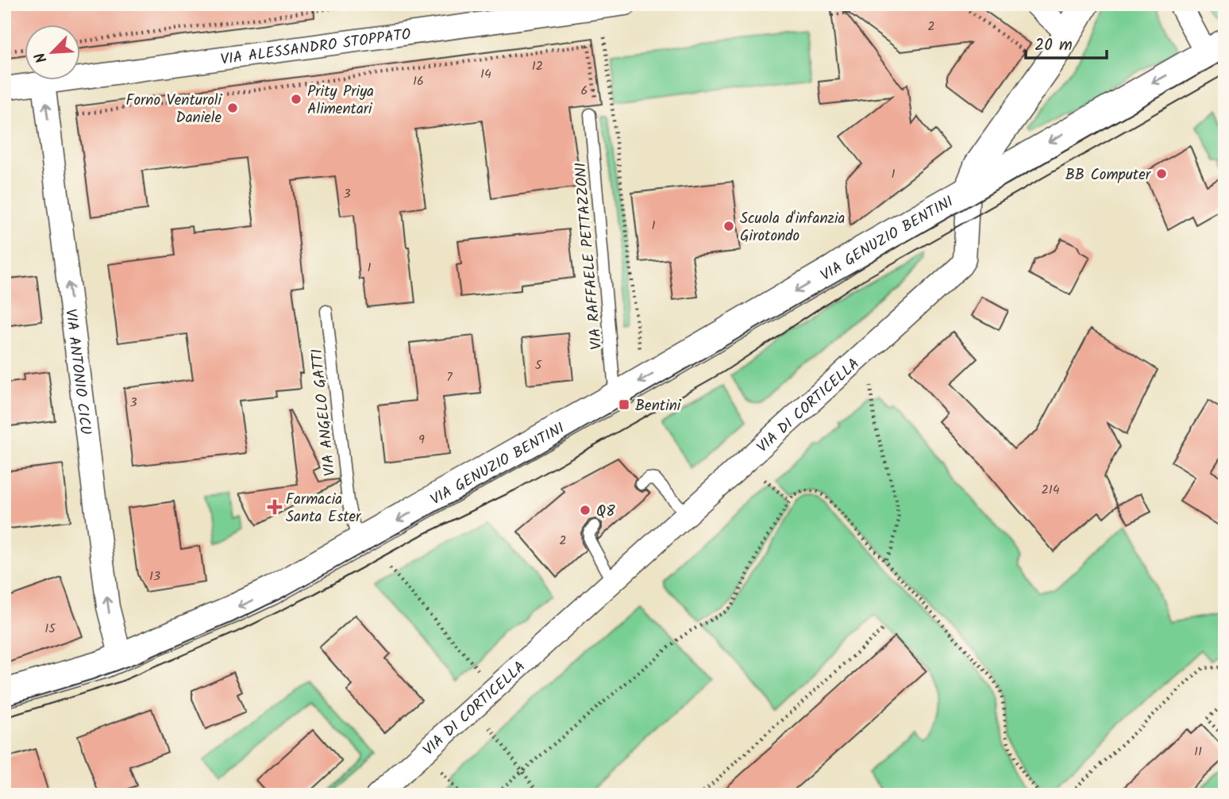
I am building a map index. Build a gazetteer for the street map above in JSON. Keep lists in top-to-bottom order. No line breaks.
{"streets":{"street":["VIA ALESSANDRO STOPPATO","VIA GENUZIO BENTINI","VIA ANTONIO CICU","VIA DI CORTICELLA"],"lane":["VIA RAFFAELE PETTAZZONI","VIA ANGELO GATTI"]},"crossings":[["VIA ALESSANDRO STOPPATO","VIA ANTONIO CICU"],["VIA GENUZIO BENTINI","VIA RAFFAELE PETTAZZONI"],["VIA GENUZIO BENTINI","VIA ANTONIO CICU"],["VIA GENUZIO BENTINI","VIA DI CORTICELLA"],["VIA GENUZIO BENTINI","VIA ANGELO GATTI"]],"one_way":["VIA GENUZIO BENTINI","VIA ANTONIO CICU"],"places":{"other":["Prity Priya Alimentari","Forno Venturoli Daniele","BB Computer","Scuola d'infanzia Girotondo","Q8"],"transit":["Bentini"],"health":["Farmacia Santa Ester"]},"house_numbers":["2","12","14","16","6","1","3","1","1","5","7","3","9","214","2","13","15","11"],"scale_bar":"20 m","north":"bottom left"}
